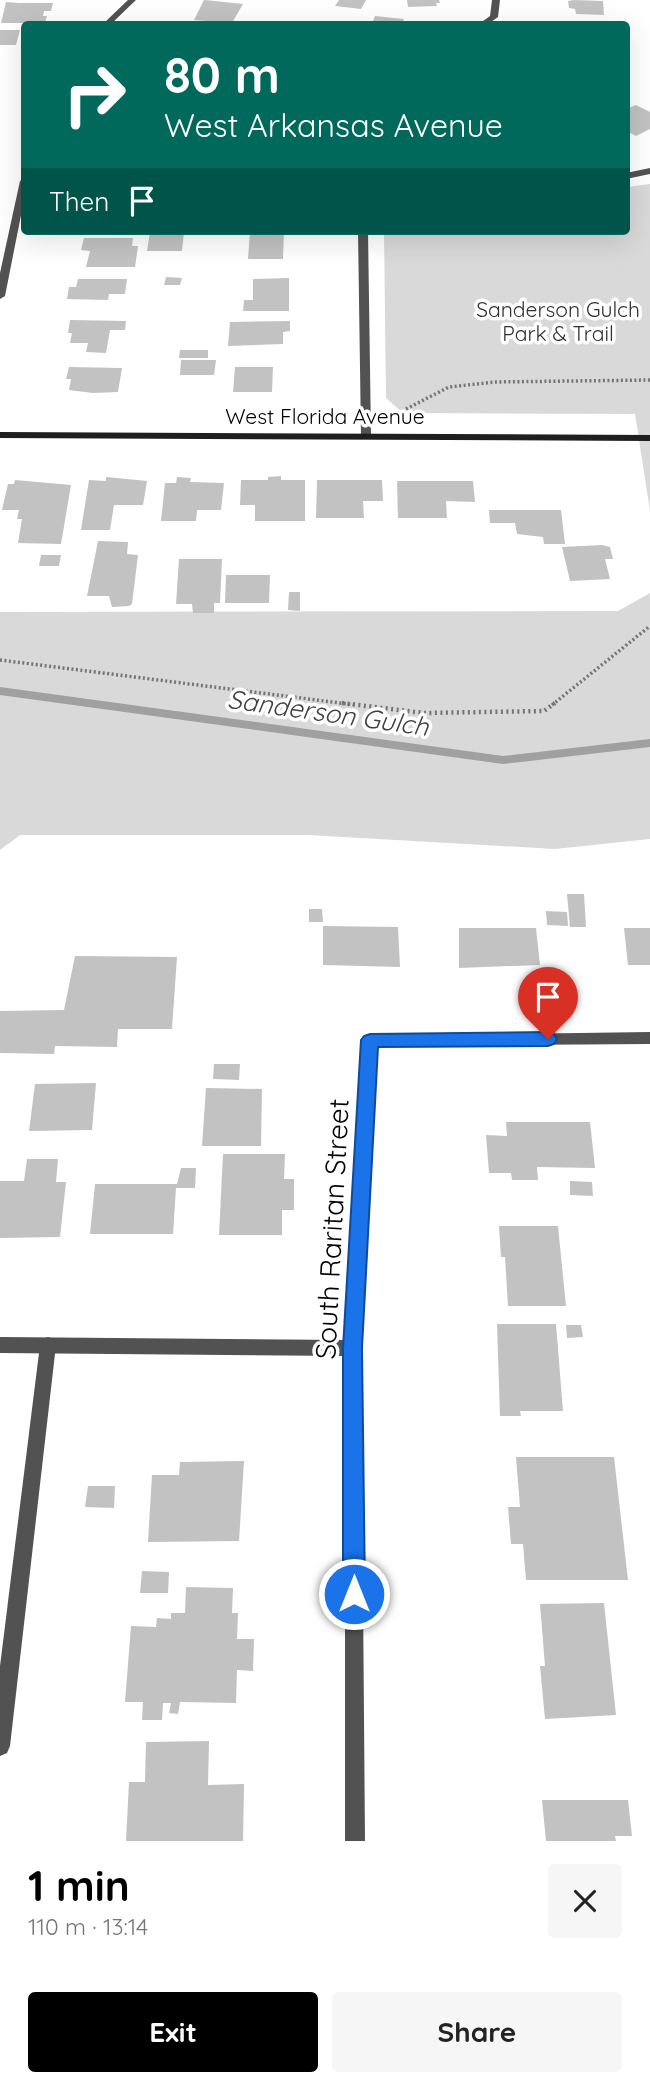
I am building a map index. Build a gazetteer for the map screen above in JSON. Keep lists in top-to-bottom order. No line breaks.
{"streets":{"street":["West Florida Avenue","South Raritan Street"]},"water":["Sanderson Gulch"],"parks":["Sanderson Gulch Park & Trail"],"page":{"turn":["80 m","West Arkansas Avenue"],"then":"Then","heading":["1 min","110 m · 13:14"],"buttons":["Exit","Share"]}}
